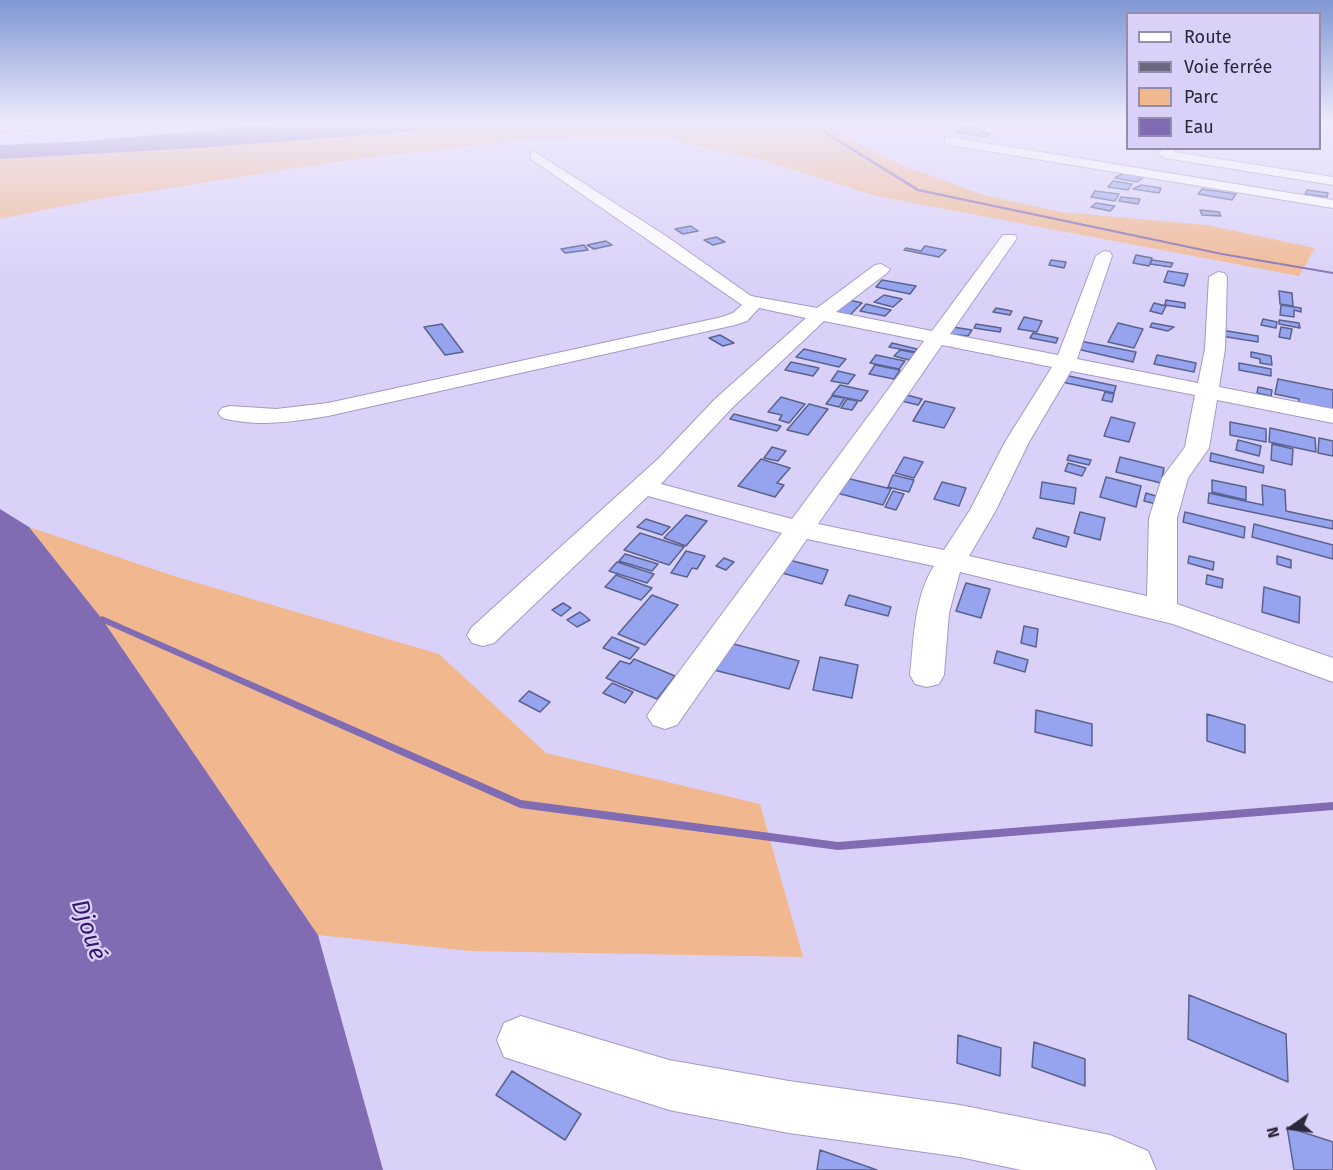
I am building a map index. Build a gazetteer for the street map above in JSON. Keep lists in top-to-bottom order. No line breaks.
{"water":["Djoué"],"legend":["Route","Voie ferrée","Parc","Eau"],"north":"left"}
